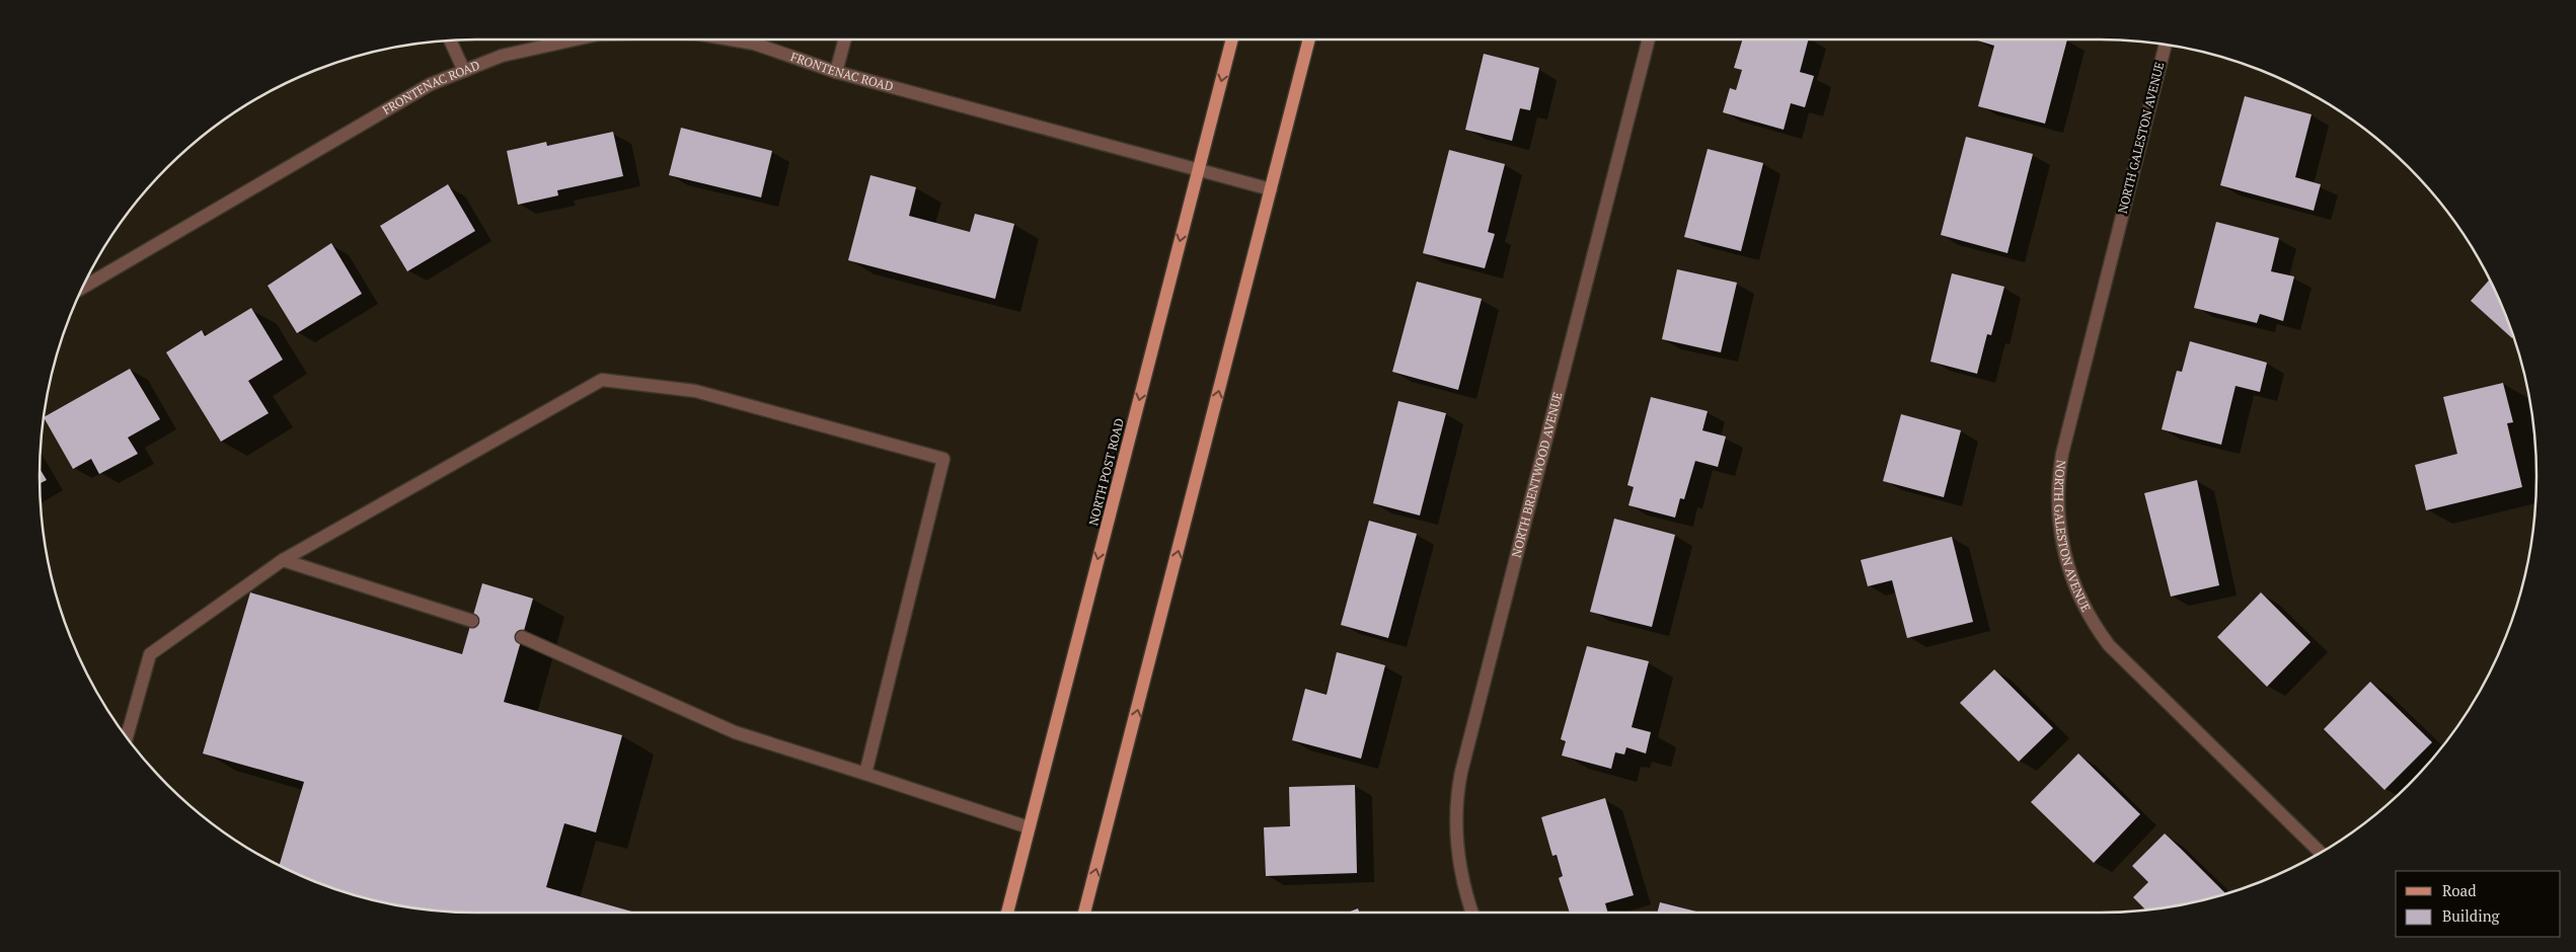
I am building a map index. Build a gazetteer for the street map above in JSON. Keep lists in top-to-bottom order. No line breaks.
{"streets":{"main road":["NORTH POST ROAD"],"street":["FRONTENAC ROAD","NORTH GALESTON AVENUE","NORTH BRENTWOOD AVENUE"]},"crossings":[["FRONTENAC ROAD","NORTH POST ROAD"]],"legend":["Road","Building"]}
